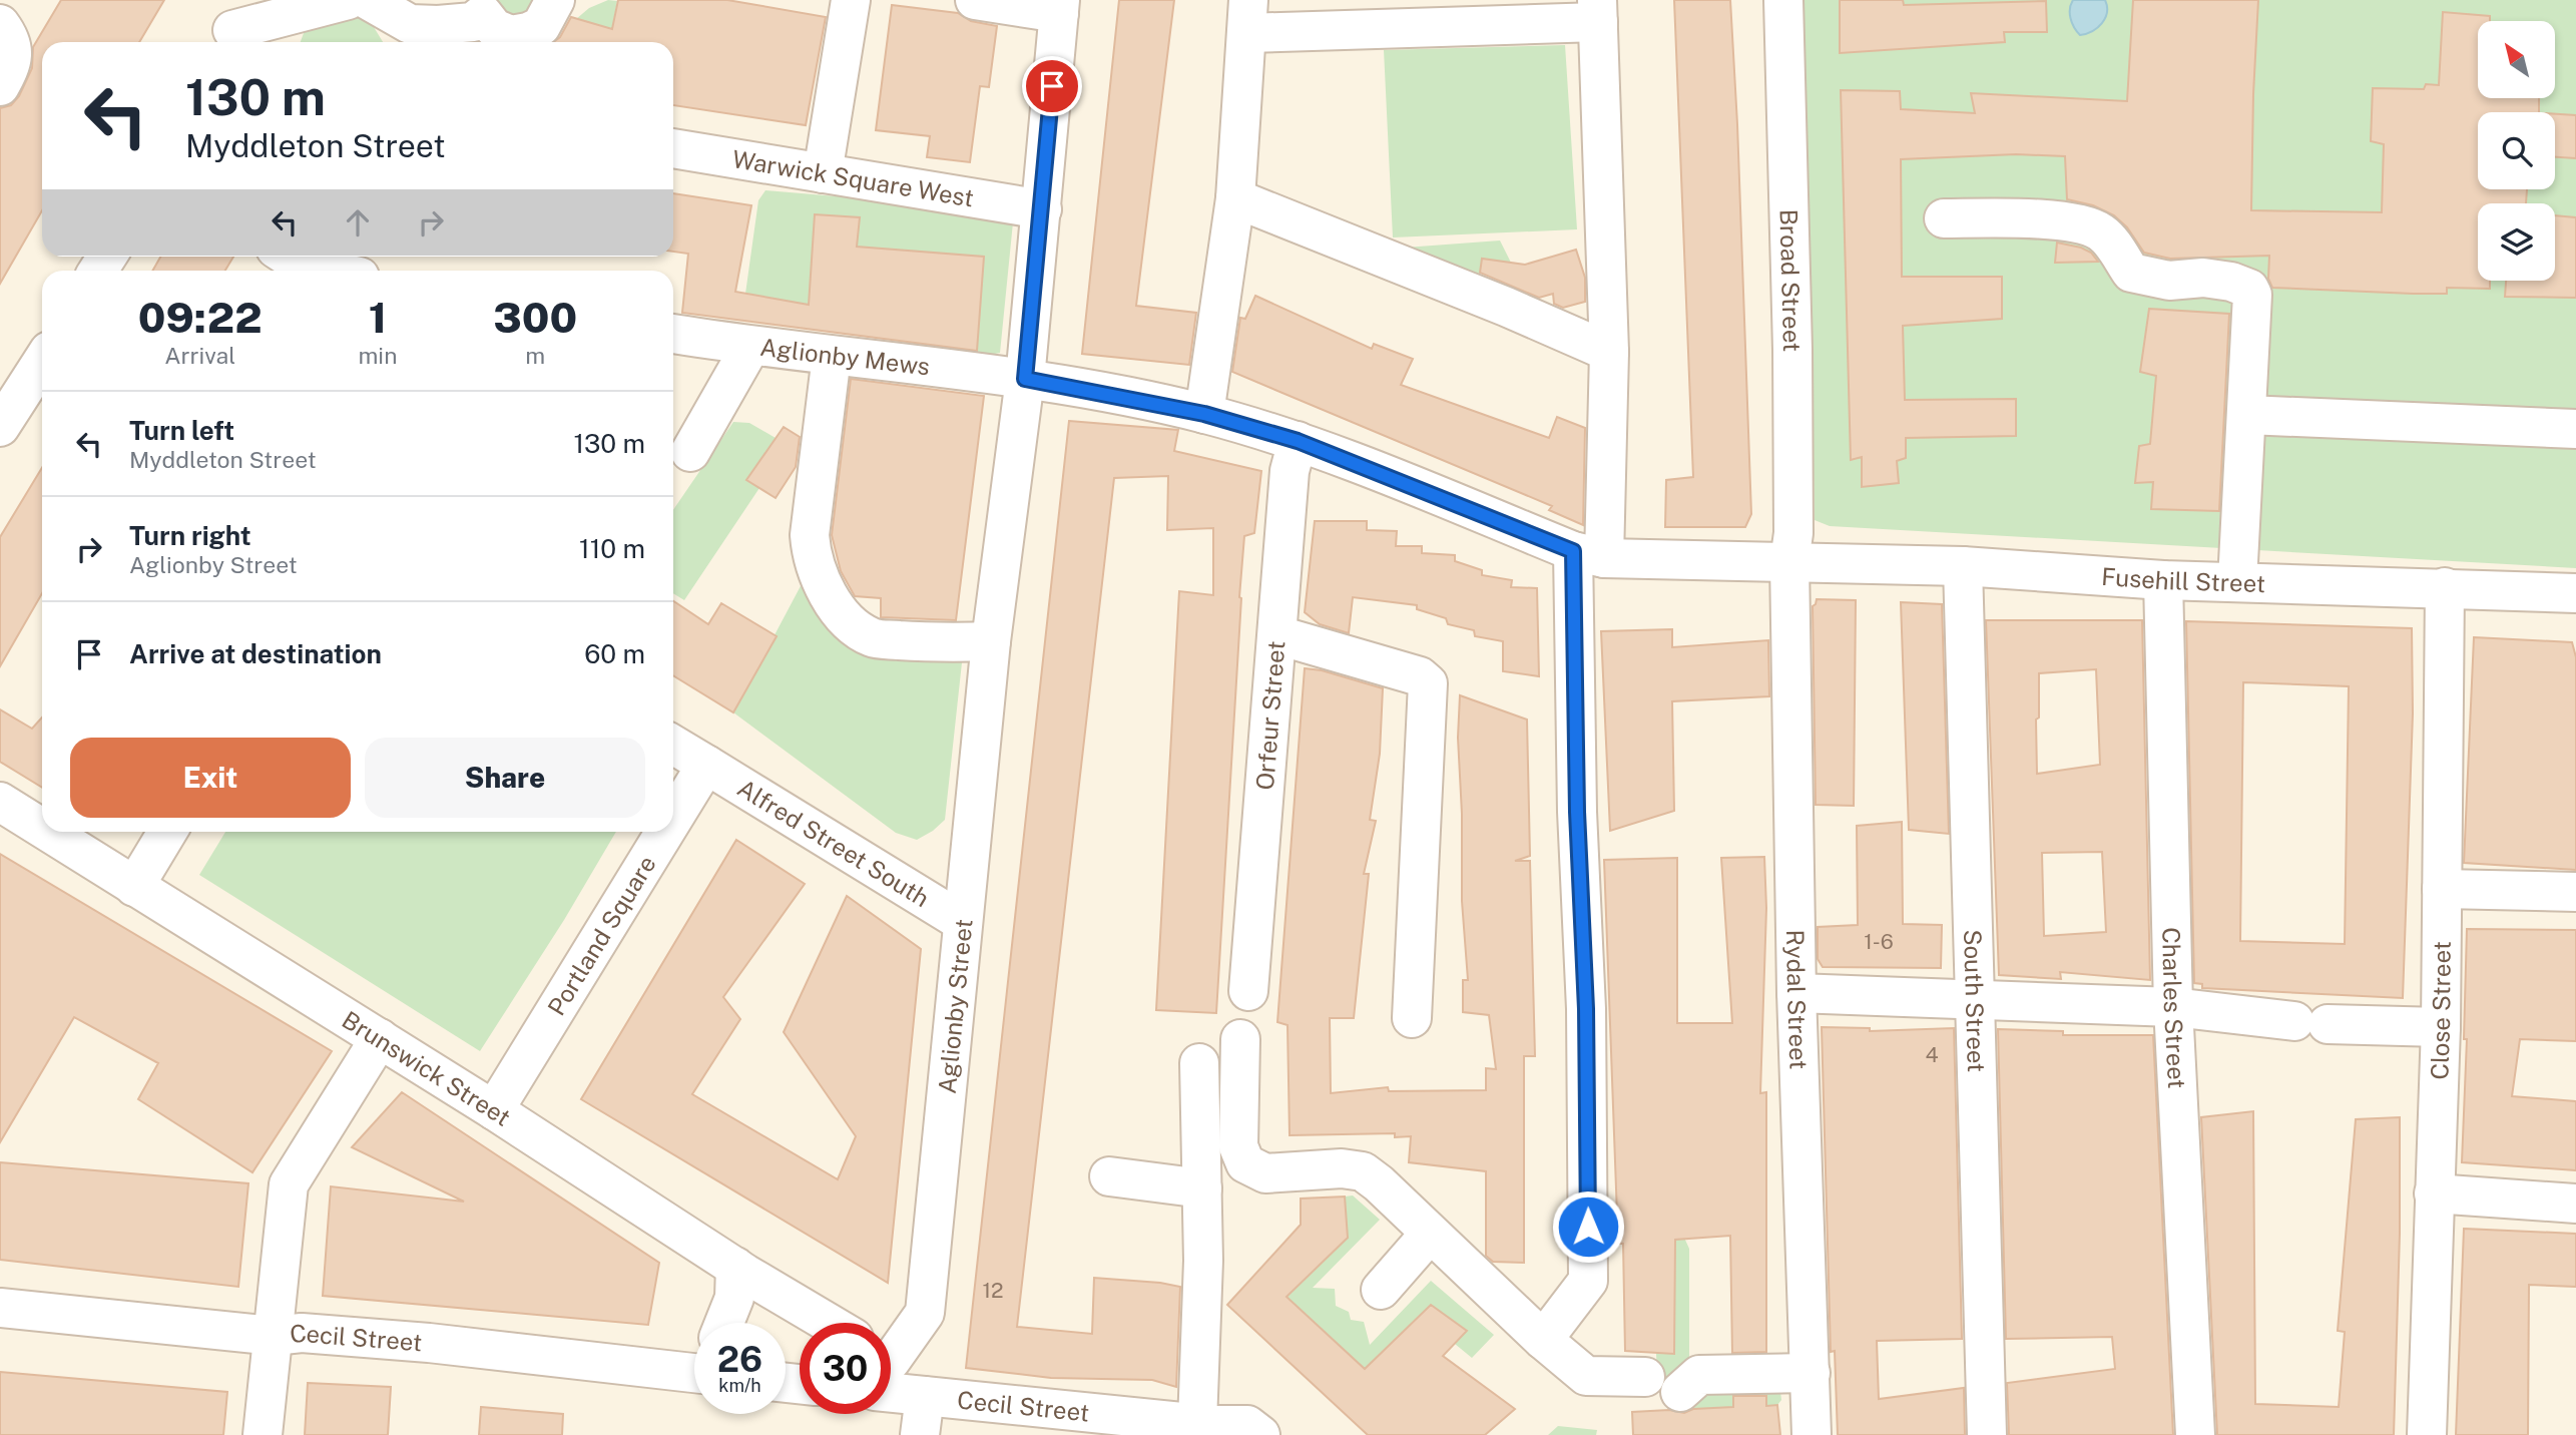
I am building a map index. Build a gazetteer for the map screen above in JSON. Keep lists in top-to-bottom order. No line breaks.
{"streets":{"street":["Warwick Square West","Broad Street","Aglionby Mews","Fusehill Street","Orfeur Street","Alfred Street South","Portland Square","Rydal Street","South Street","Aglionby Street","Charles Street","Close Street","Brunswick Street","Cecil Street"]},"crossings":[["Warwick Square West","Aglionby Street"],["Broad Street","Fusehill Street"],["Broad Street","Rydal Street"],["Aglionby Mews","Fusehill Street"],["Aglionby Mews","Orfeur Street"],["Aglionby Mews","Aglionby Street"],["Fusehill Street","Rydal Street"],["Fusehill Street","South Street"],["Fusehill Street","Charles Street"],["Fusehill Street","Close Street"],["Alfred Street South","Portland Square"],["Alfred Street South","Aglionby Street"],["Portland Square","Brunswick Street"]],"house_numbers":["1-6","4","12"],"north":"top left","page":{"turn":["130 m","Myddleton Street"],"eta":["09:22","Arrival","1","min","300","m"],"list":[{"name":"Turn left","note":"Myddleton Street","value":"130 m"},{"name":"Turn right","note":"Aglionby Street","value":"110 m"},{"name":"Arrive at destination","value":"60 m"}],"buttons":["Exit","Share"],"speed":"26 km/h","limit":"30"}}
